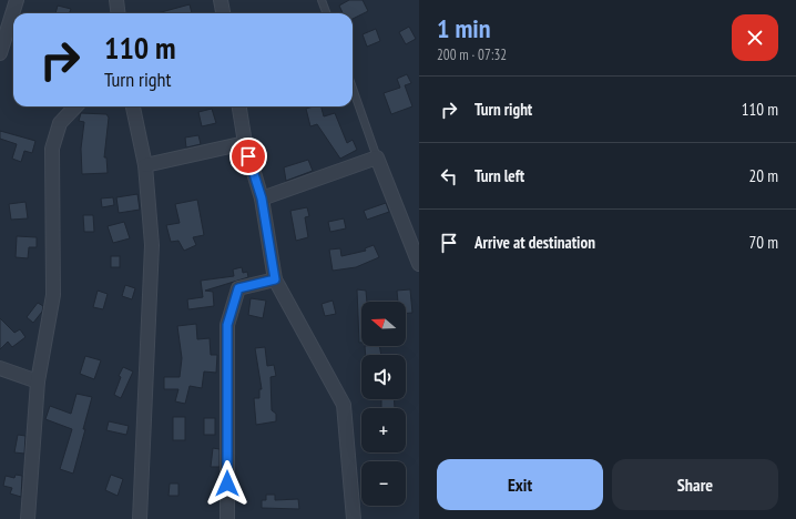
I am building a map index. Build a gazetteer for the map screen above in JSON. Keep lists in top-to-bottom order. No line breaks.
{"north":"left","page":{"heading":["1 min","200 m · 07:32"],"turn":["110 m","Turn right"],"list":[{"name":"Turn right","value":"110 m"},{"name":"Turn left","value":"20 m"},{"name":"Arrive at destination","value":"70 m"}],"map_buttons":["+","−"],"buttons":["Exit","Share"]}}
